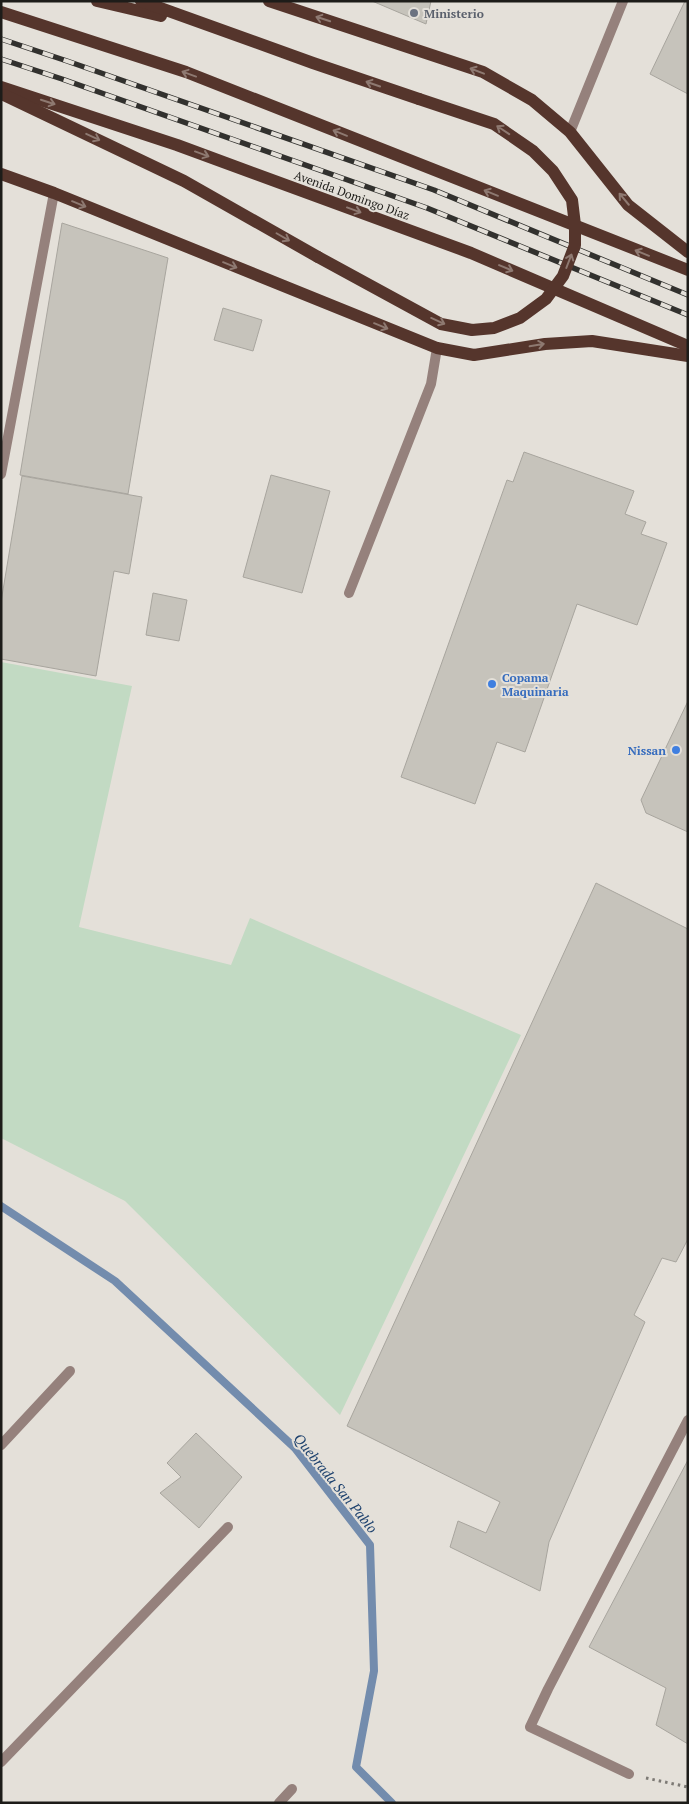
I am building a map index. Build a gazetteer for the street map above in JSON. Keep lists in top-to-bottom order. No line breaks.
{"streets":{"main road":["Avenida Domingo Díaz"]},"water":["Quebrada San Pablo"],"places":["Ministerio","Copama Maquinaria","Nissan"]}
